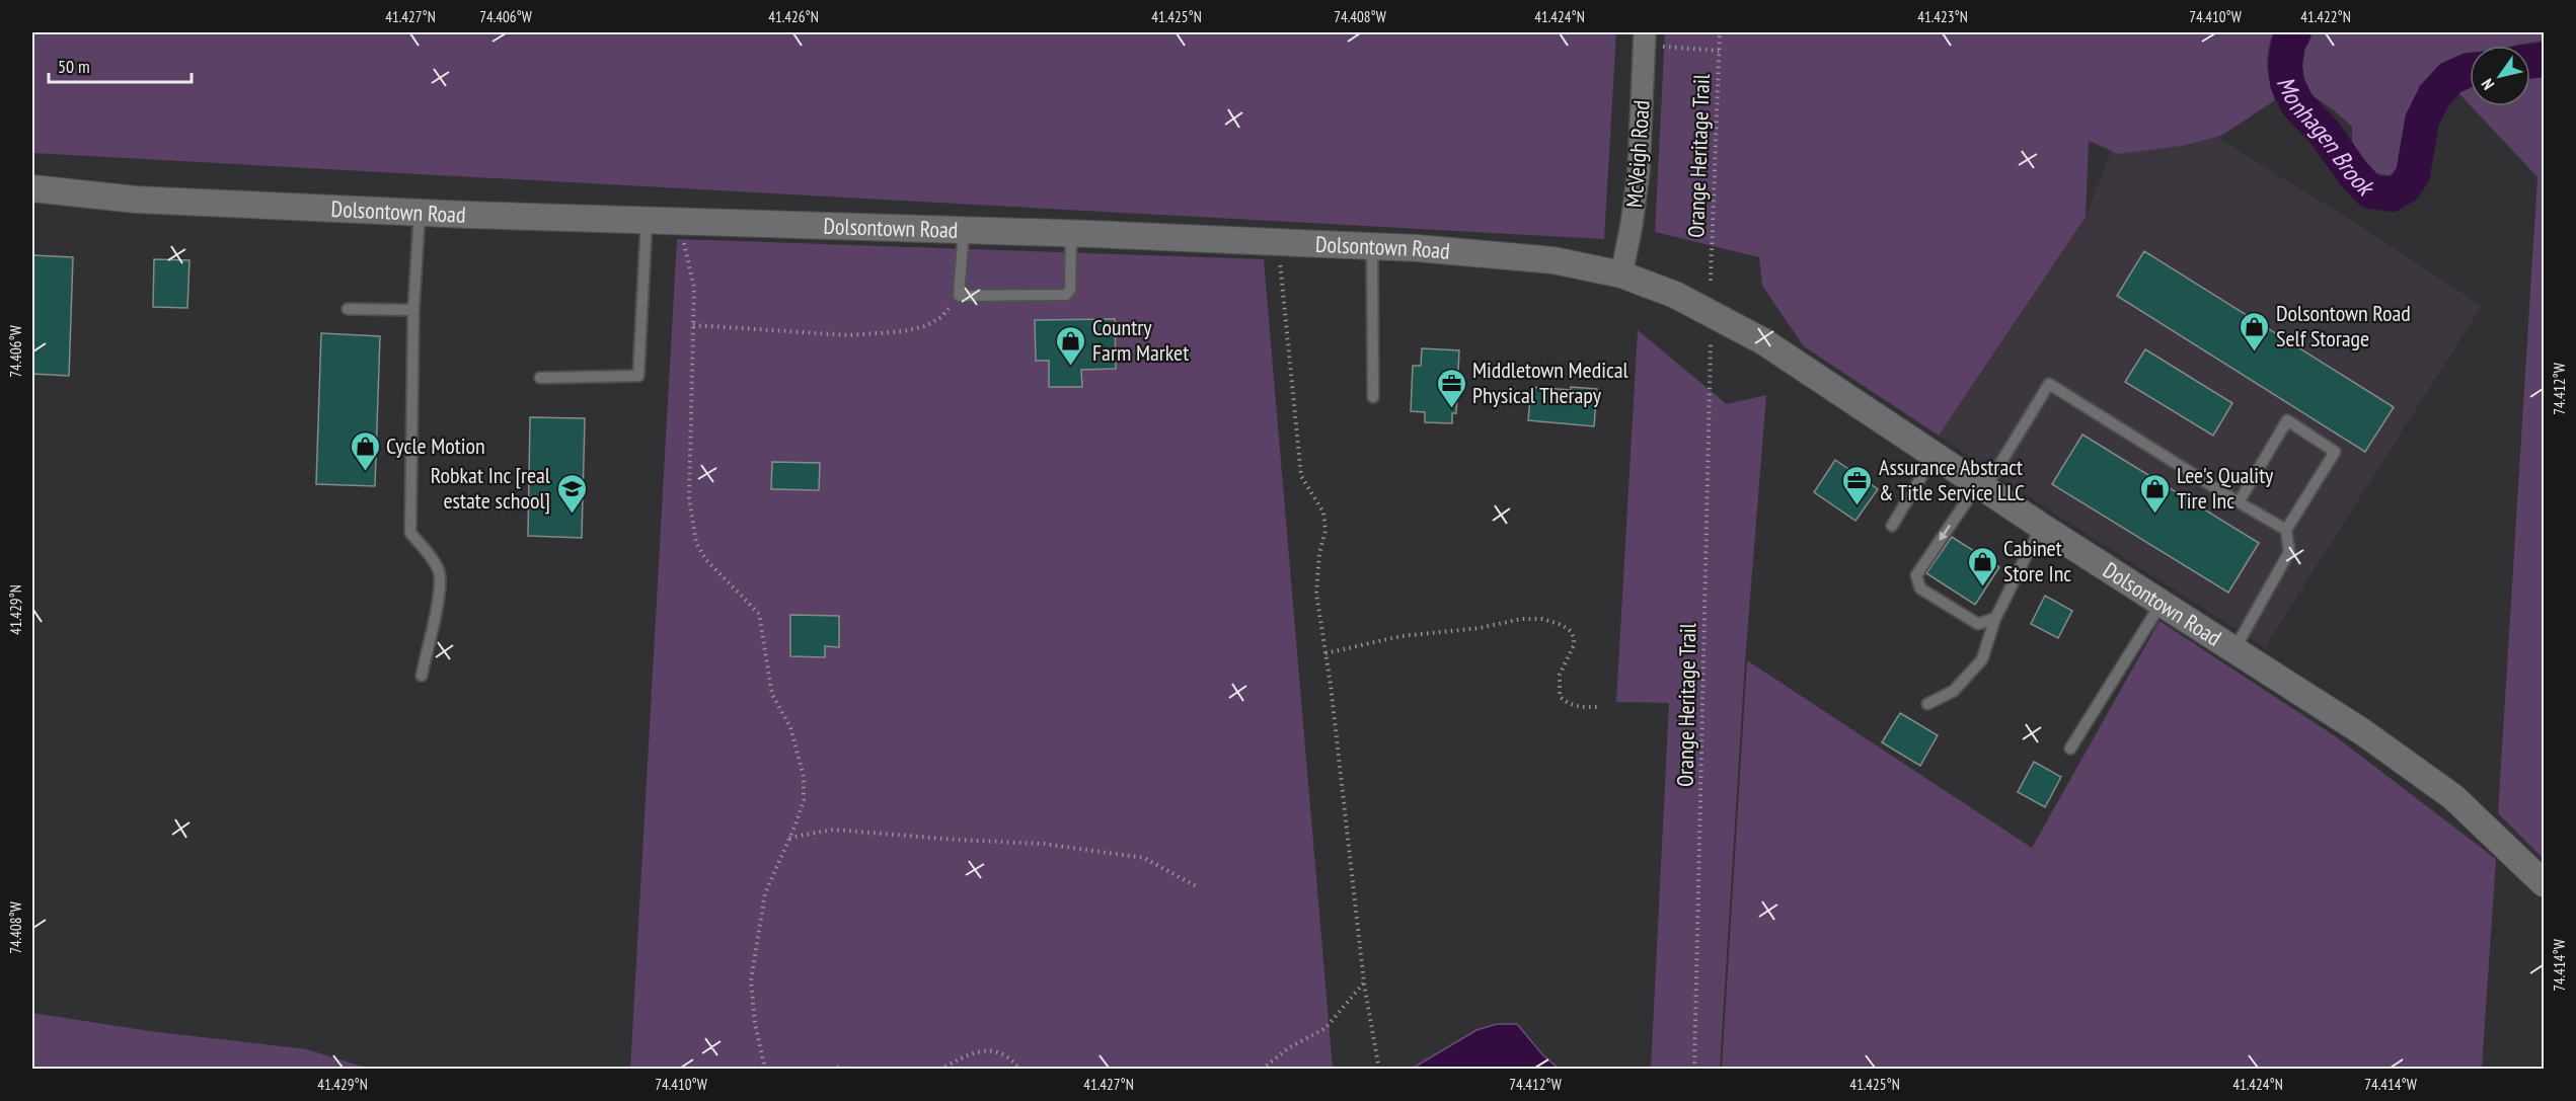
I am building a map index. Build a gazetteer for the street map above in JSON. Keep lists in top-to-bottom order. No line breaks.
{"streets":{"street":["McVeigh Road","Dolsontown Road"],"path":["Orange Heritage Trail"]},"crossings":[["McVeigh Road","Dolsontown Road"]],"water":["Monhagen Brook"],"places":{"shop":["Dolsontown Road Self Storage","Country Farm Market","Cycle Motion","Lee's Quality Tire Inc","Cabinet Store Inc"],"office":["Middletown Medical Physical Therapy","Assurance Abstract & Title Service LLC"],"school or university":["Robkat Inc [real estate school]"]},"scale_bar":"50 m","north":"bottom left","coordinates":["41.427°N","74.406°W","41.426°N","41.425°N","74.408°W","41.424°N","41.423°N","74.410°W","41.422°N","74.412°W","41.429°N","74.414°W"]}
